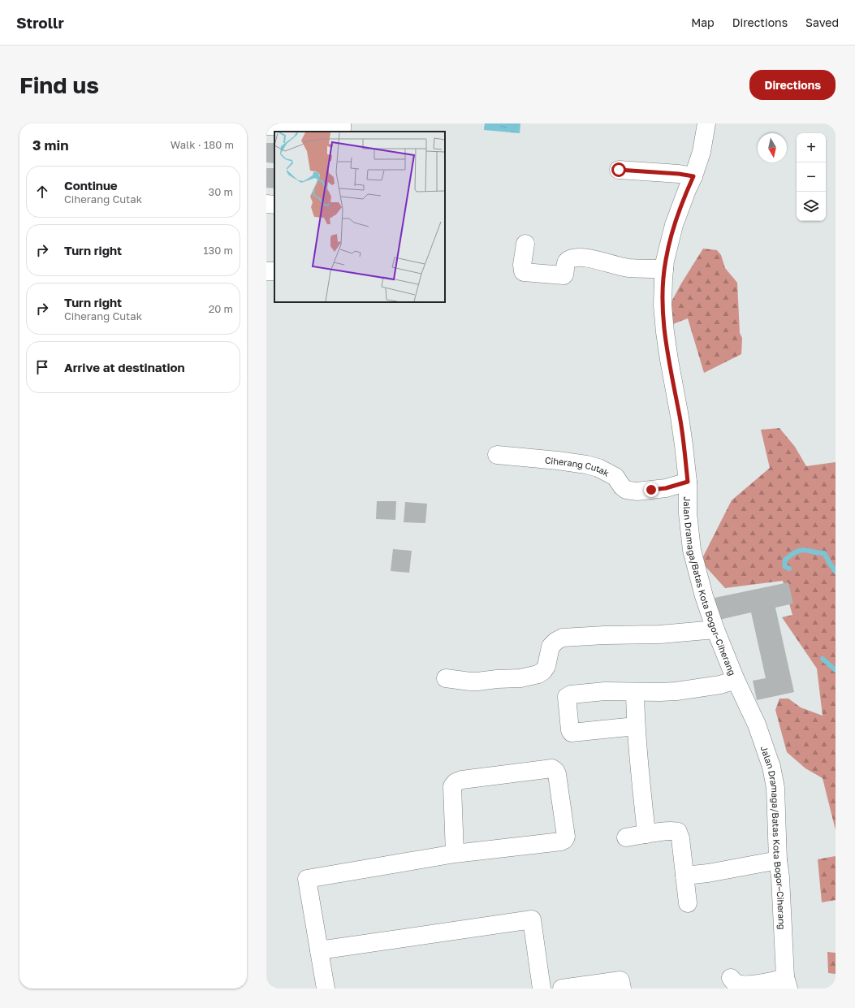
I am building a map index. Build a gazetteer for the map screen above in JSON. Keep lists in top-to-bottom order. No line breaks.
{"streets":{"street":["Ciherang Cutak","Jalan Dramaga/Batas Kota Bogor–Ciherang"]},"crossings":[["Ciherang Cutak","Jalan Dramaga/Batas Kota Bogor–Ciherang"]],"north":"bottom","page":{"header":"Strollr","nav":["Map","Directions","Saved"],"buttons":"Directions","title":"Find us","heading":["3 min","Walk · 180 m"],"map_buttons":["+","−"],"list":[["Continue","Ciherang Cutak","30 m"],["Turn right","130 m"],["Turn right","Ciherang Cutak","20 m"],"Arrive at destination"]}}
